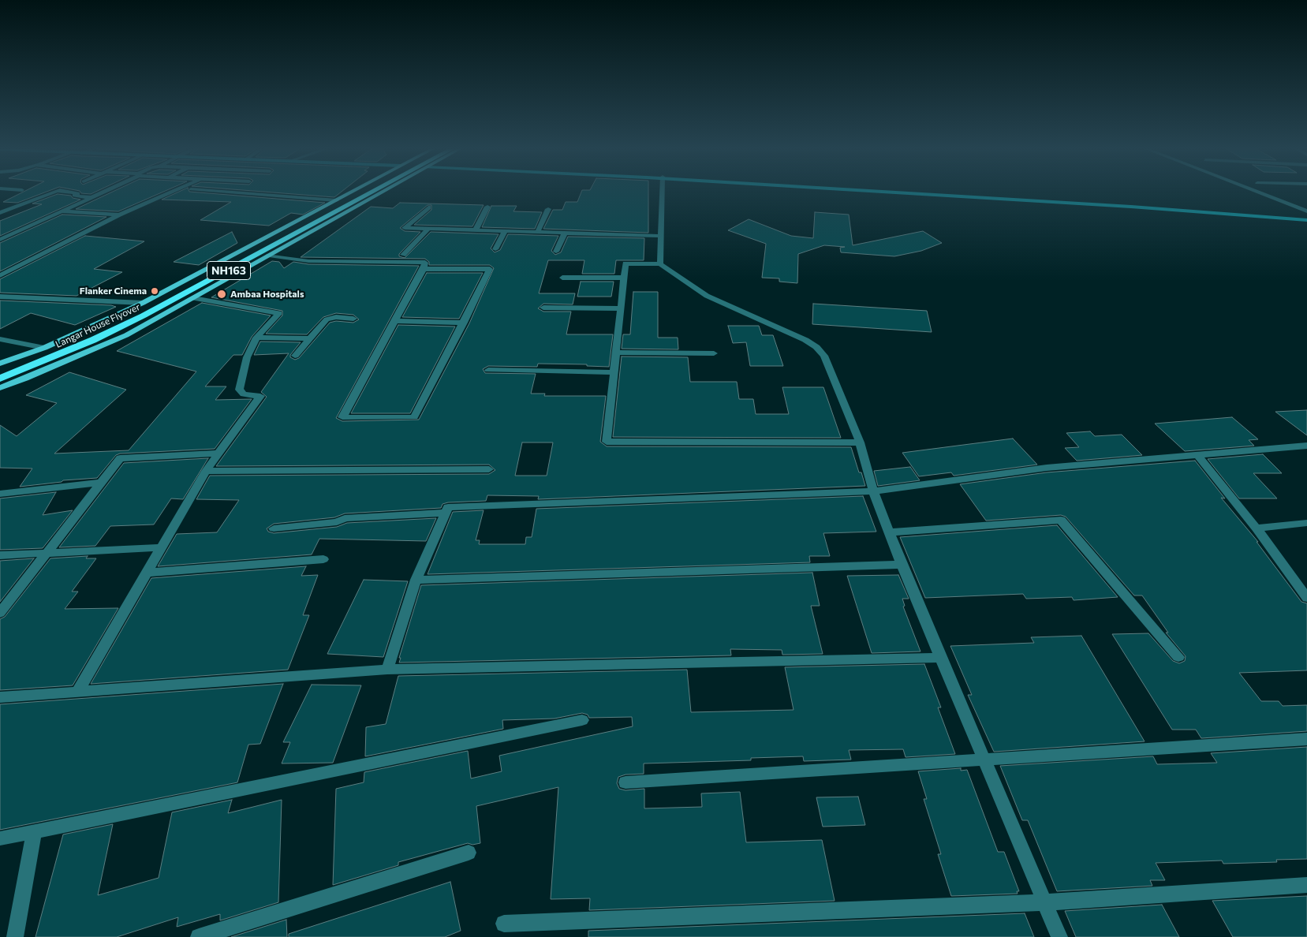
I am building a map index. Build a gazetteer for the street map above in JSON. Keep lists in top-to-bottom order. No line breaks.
{"streets":{"highway":["NH163","Langar House Flyover"]},"places":["Flanker Cinema","Ambaa Hospitals"]}
